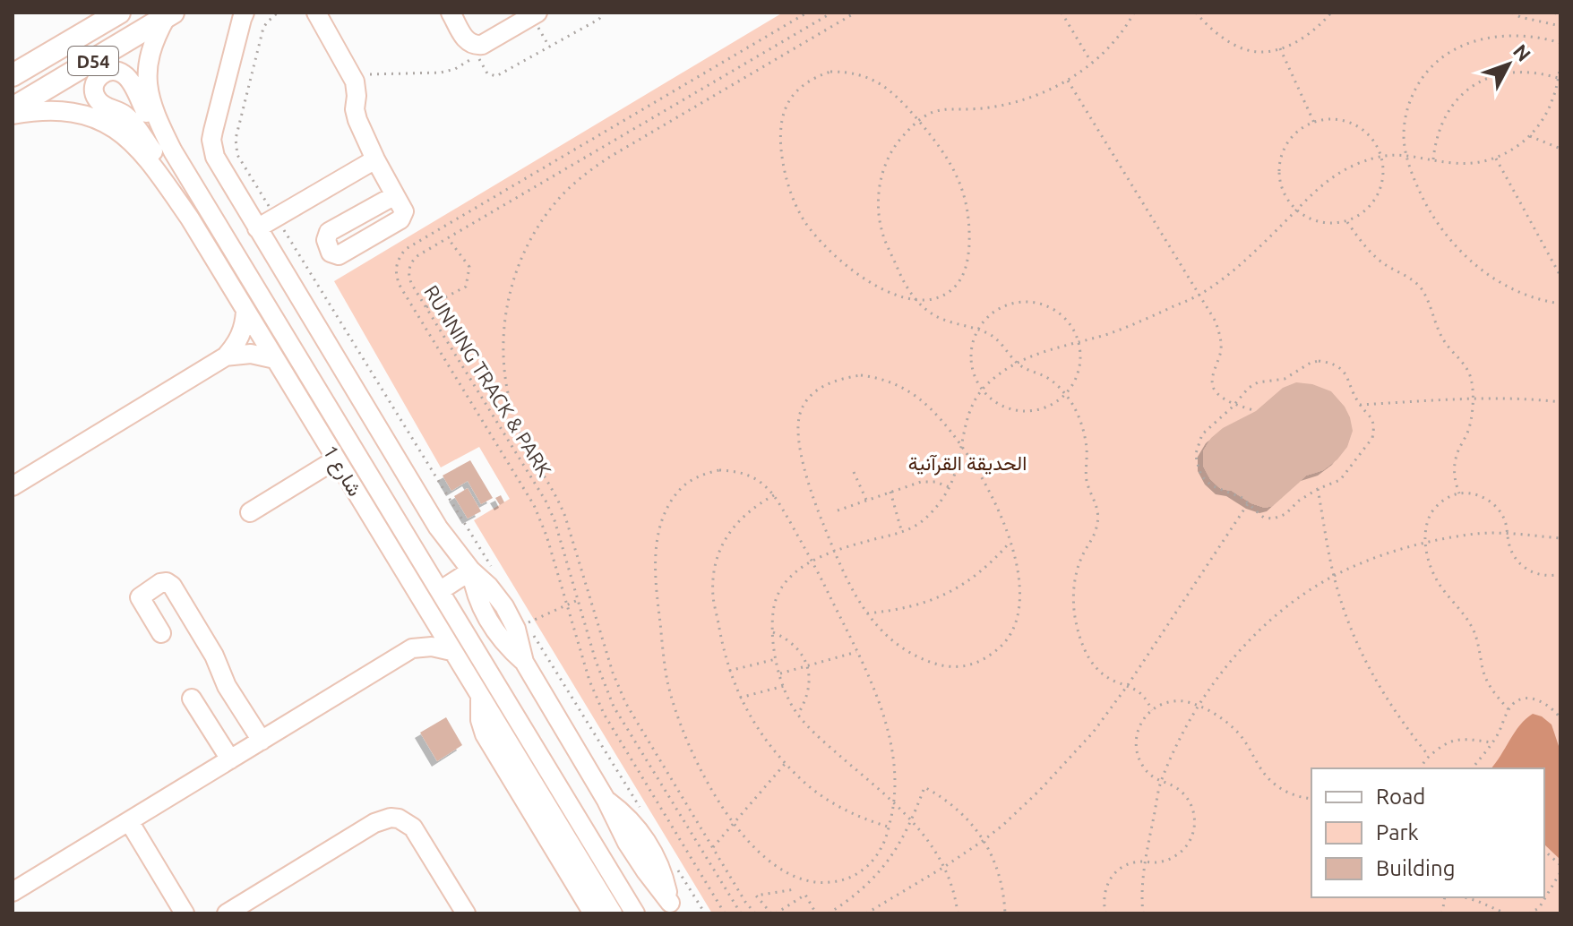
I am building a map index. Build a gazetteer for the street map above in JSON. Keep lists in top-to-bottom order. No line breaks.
{"streets":{"main road":["D54"],"street":["شارع 1"],"path":["RUNNING TRACK & PARK"]},"crossings":[["D54","شارع 1"]],"parks":["الحديقة القرآنية"],"legend":["Road","Park","Building"],"north":"top right"}
